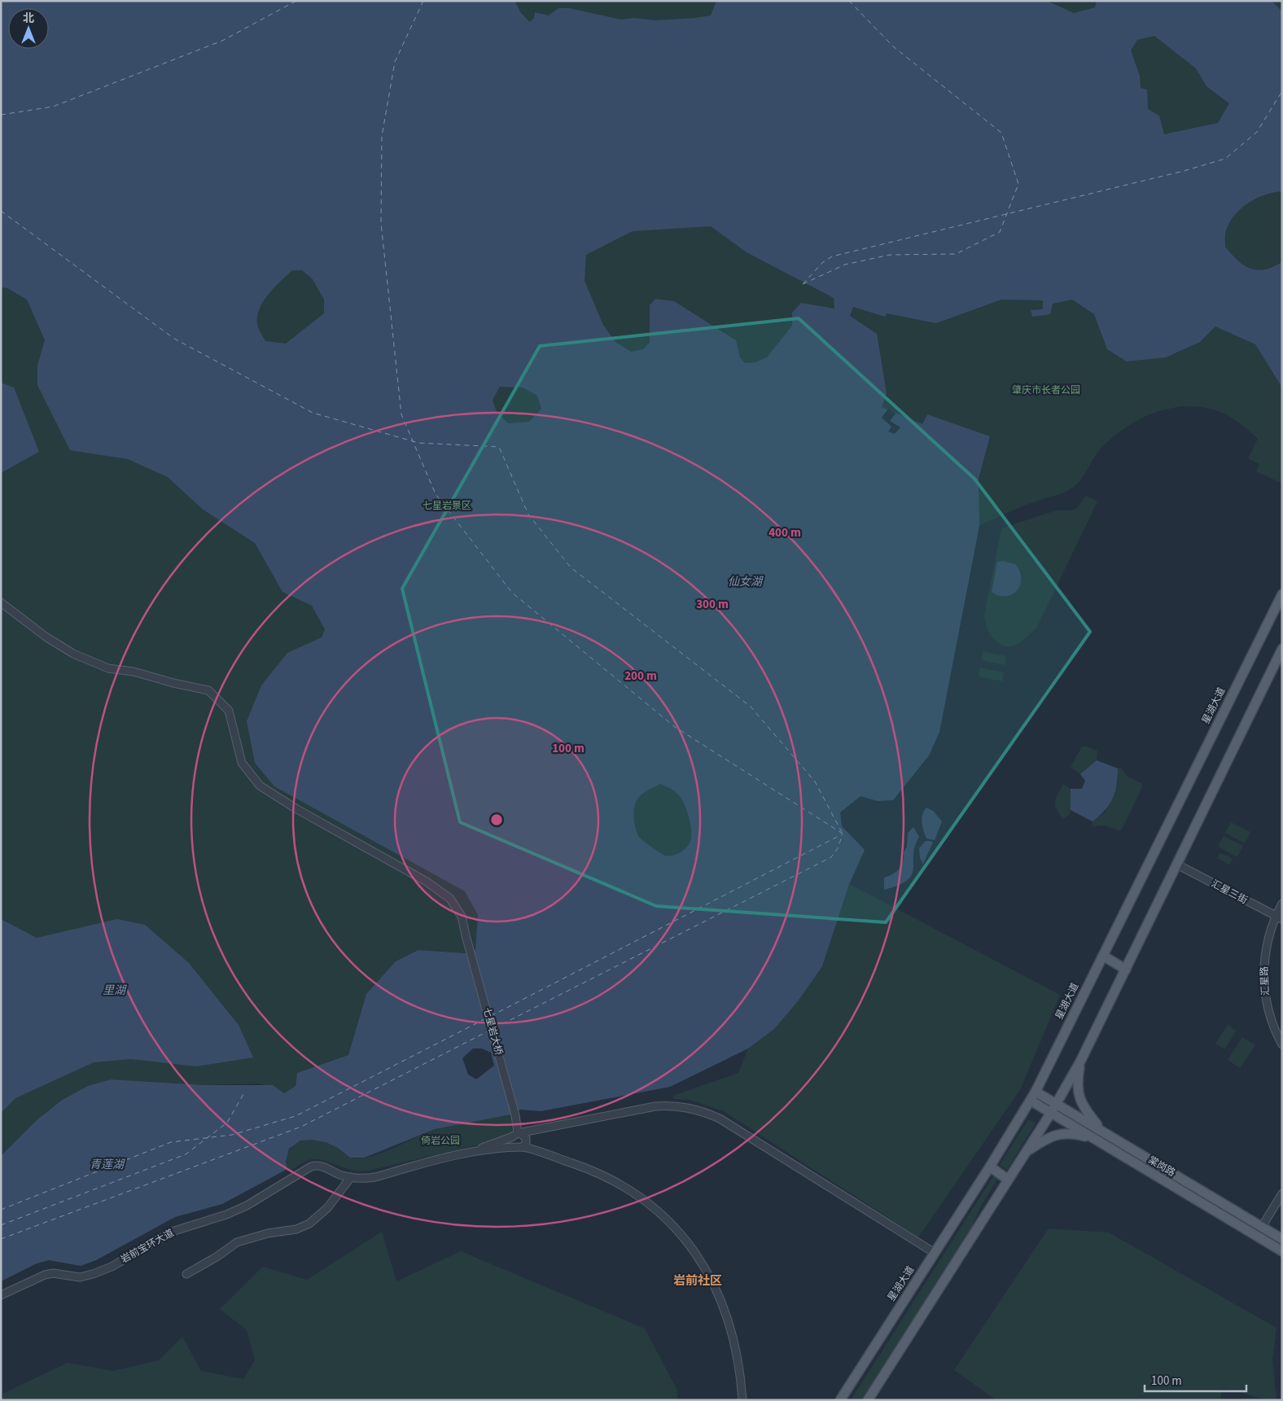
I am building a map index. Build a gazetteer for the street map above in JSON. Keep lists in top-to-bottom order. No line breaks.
{"streets":{"main road":["星湖大道","棠岗路"],"street":["汇星三街","汇星路","七星岩大桥","岩前宝环大道"]},"crossings":[["星湖大道","棠岗路"],["汇星三街","汇星路"]],"districts":["岩前社区"],"water":["仙女湖","里湖","青莲湖"],"parks":["肇庆市长者公园","七星岩景区","倚岩公园"],"scale_bar":"100 m","north":"top","rings":["400 m","300 m","200 m","100 m"]}
